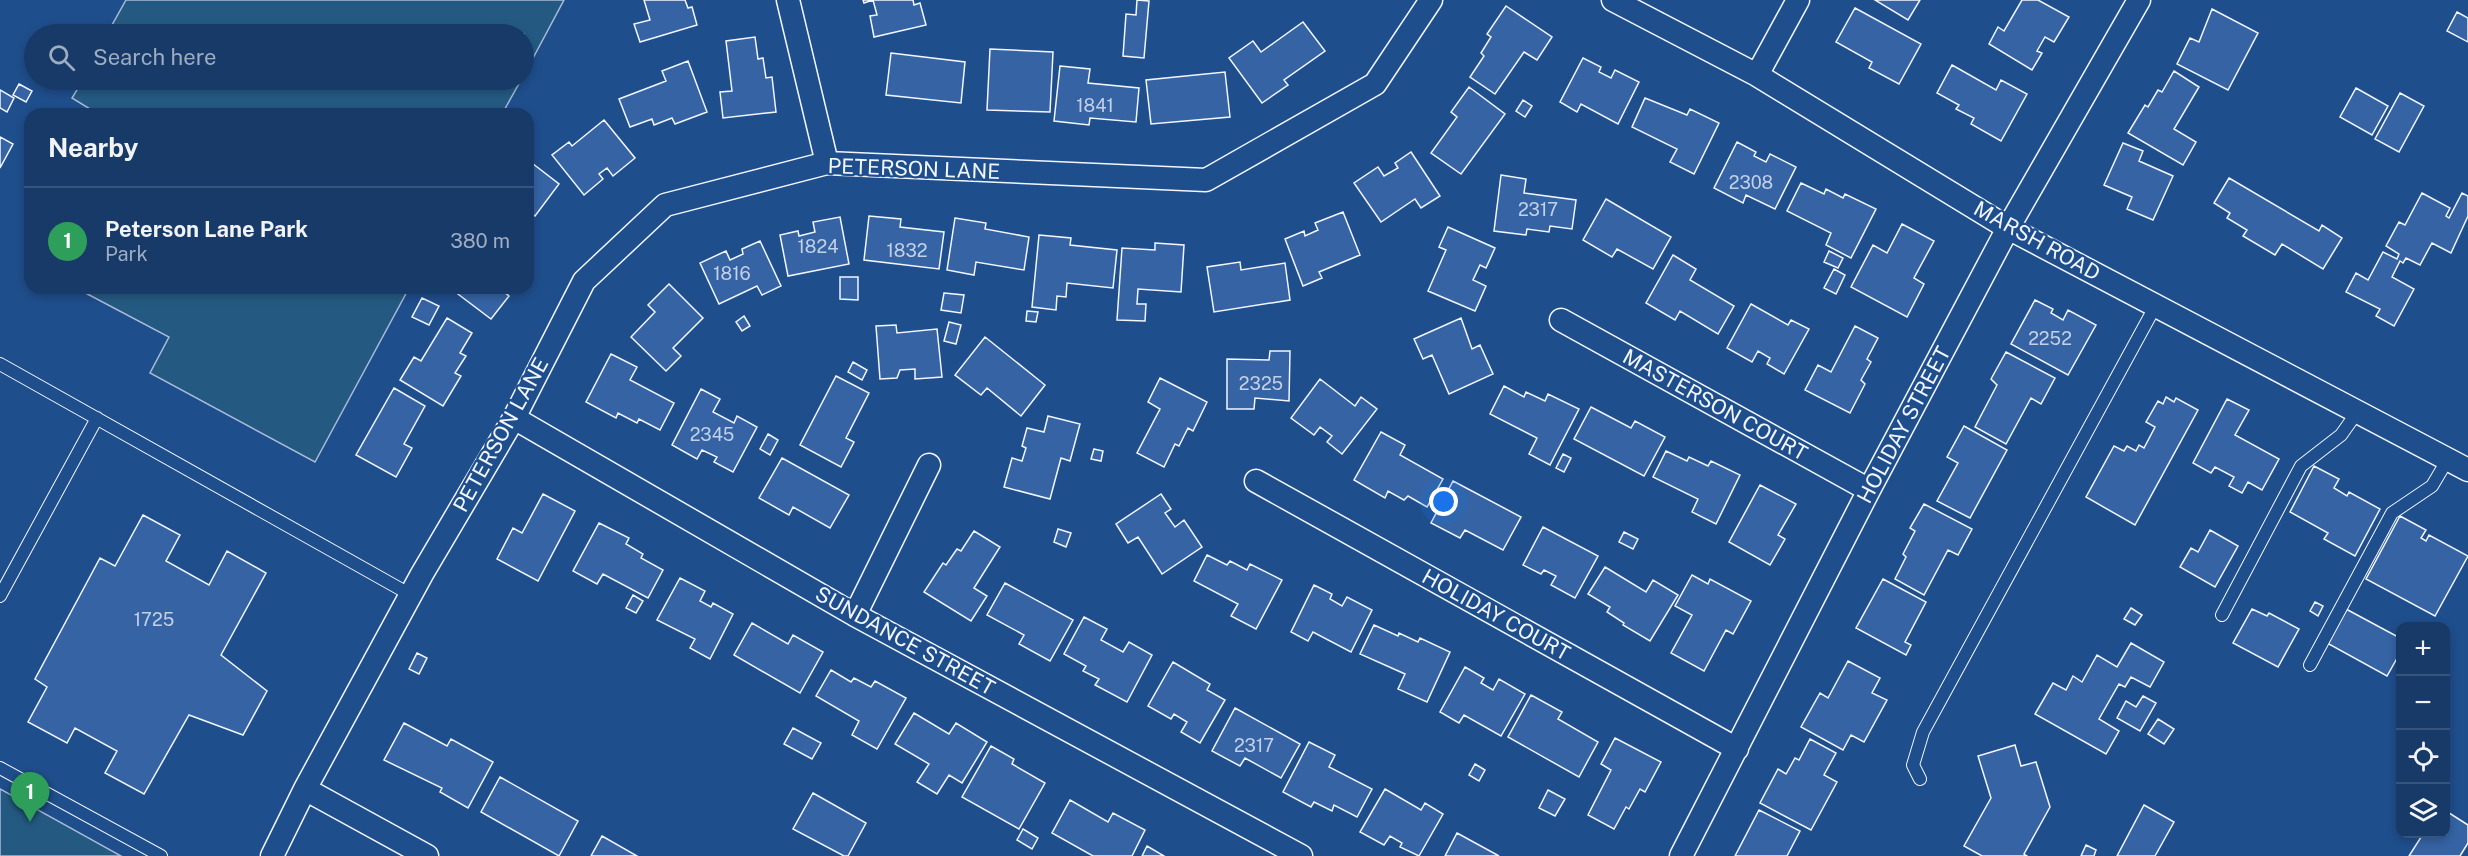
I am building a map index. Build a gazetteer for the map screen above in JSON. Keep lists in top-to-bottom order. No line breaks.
{"streets":{"street":["PETERSON LANE","MARSH ROAD","MASTERSON COURT","HOLIDAY STREET","HOLIDAY COURT","SUNDANCE STREET"]},"crossings":[["PETERSON LANE","SUNDANCE STREET"],["MARSH ROAD","HOLIDAY STREET"],["MASTERSON COURT","HOLIDAY STREET"],["HOLIDAY STREET","HOLIDAY COURT"]],"house_numbers":["1841","2308","2317","1824","1832","1816","2252","2325","2345","1725","2317"],"page":{"search":"Search here","heading":"Nearby","list":[{"mark":"1","name":"Peterson Lane Park","note":"Park","value":"380 m"}],"map_buttons":["+","−"],"pins":"1"}}
